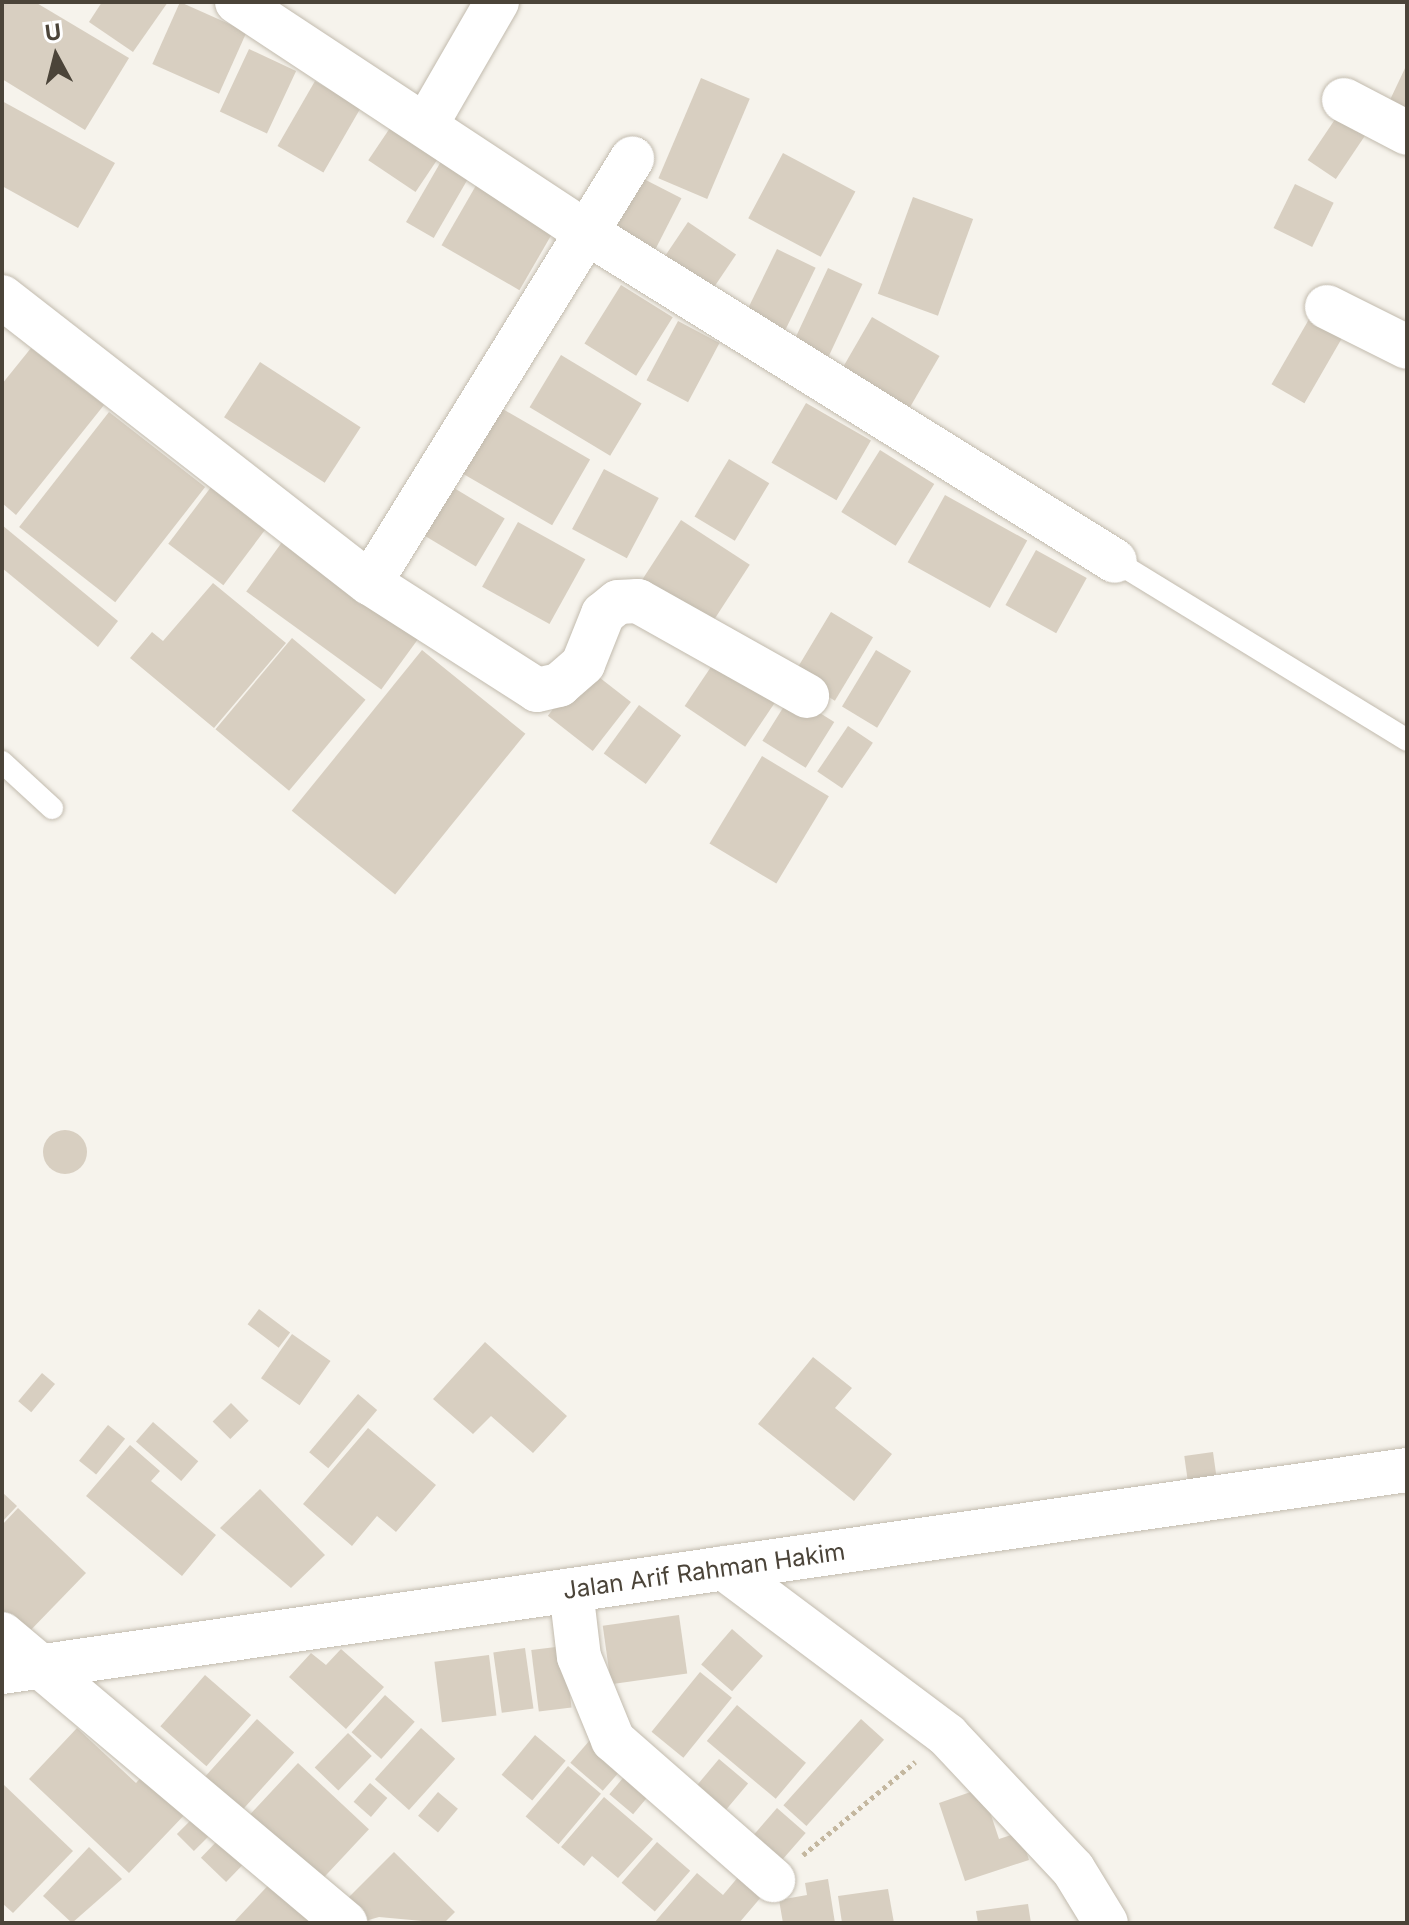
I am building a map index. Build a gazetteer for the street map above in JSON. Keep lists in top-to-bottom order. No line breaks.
{"streets":{"street":["Jalan Arif Rahman Hakim"]},"north":"top"}
